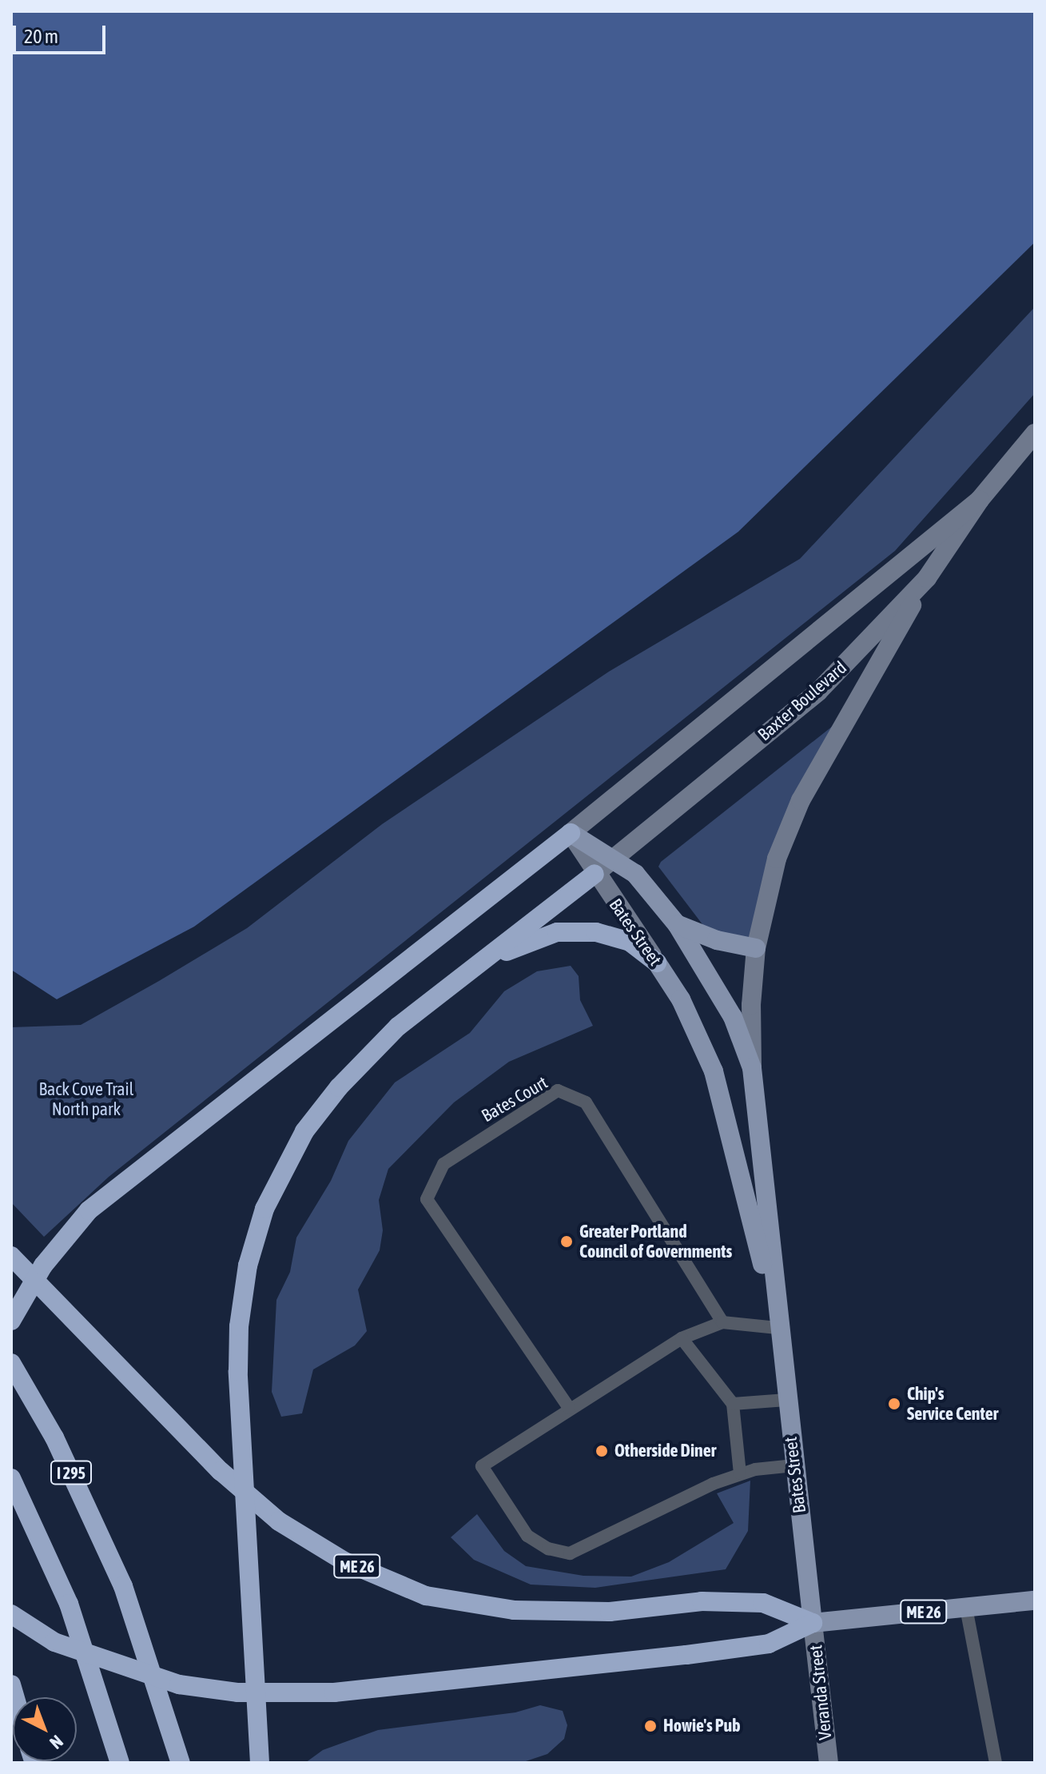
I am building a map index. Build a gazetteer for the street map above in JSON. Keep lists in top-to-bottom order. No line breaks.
{"streets":{"highway":["I 295","ME 26"],"main road":["Bates Street"],"street":["Baxter Boulevard","Veranda Street"],"lane":["Bates Court"]},"crossings":[["Baxter Boulevard","Bates Street"],["Bates Street","ME 26"],["Bates Street","Veranda Street"],["ME 26","Veranda Street"]],"parks":["Back Cove Trail North park"],"places":["Greater Portland Council of Governments","Chip's Service Center","Otherside Diner","Howie's Pub"],"scale_bar":"20 m","north":"bottom right"}
